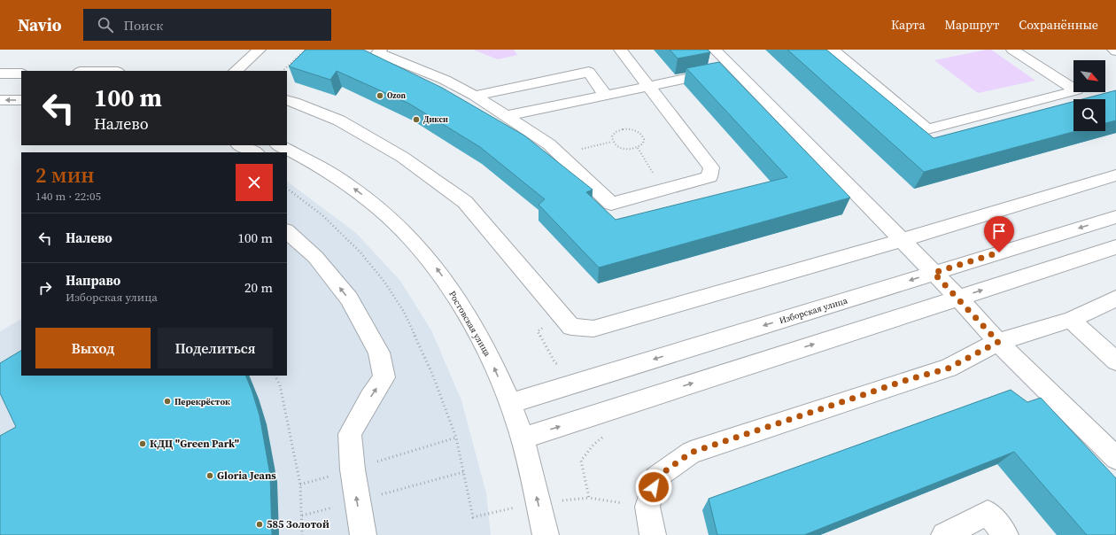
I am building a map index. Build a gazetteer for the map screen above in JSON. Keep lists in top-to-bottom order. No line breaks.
{"streets":{"street":["Изборская улица","Ростовская улица"]},"crossings":[["Изборская улица","Ростовская улица"]],"places":["Ozon","Дикси","Перекрёсток","КДЦ \"Green Park\"","Gloria Jeans","585 Золотой"],"north":"bottom right","page":{"header":"Navio","search":"Поиск","nav":["Карта","Маршрут","Сохранённые"],"turn":["100 m","Налево"],"heading":["2 мин","140 m · 22:05"],"list":[{"name":"Налево","value":"100 m"},{"name":"Направо","note":"Изборская улица","value":"20 m"}],"buttons":["Выход","Поделиться"]}}
